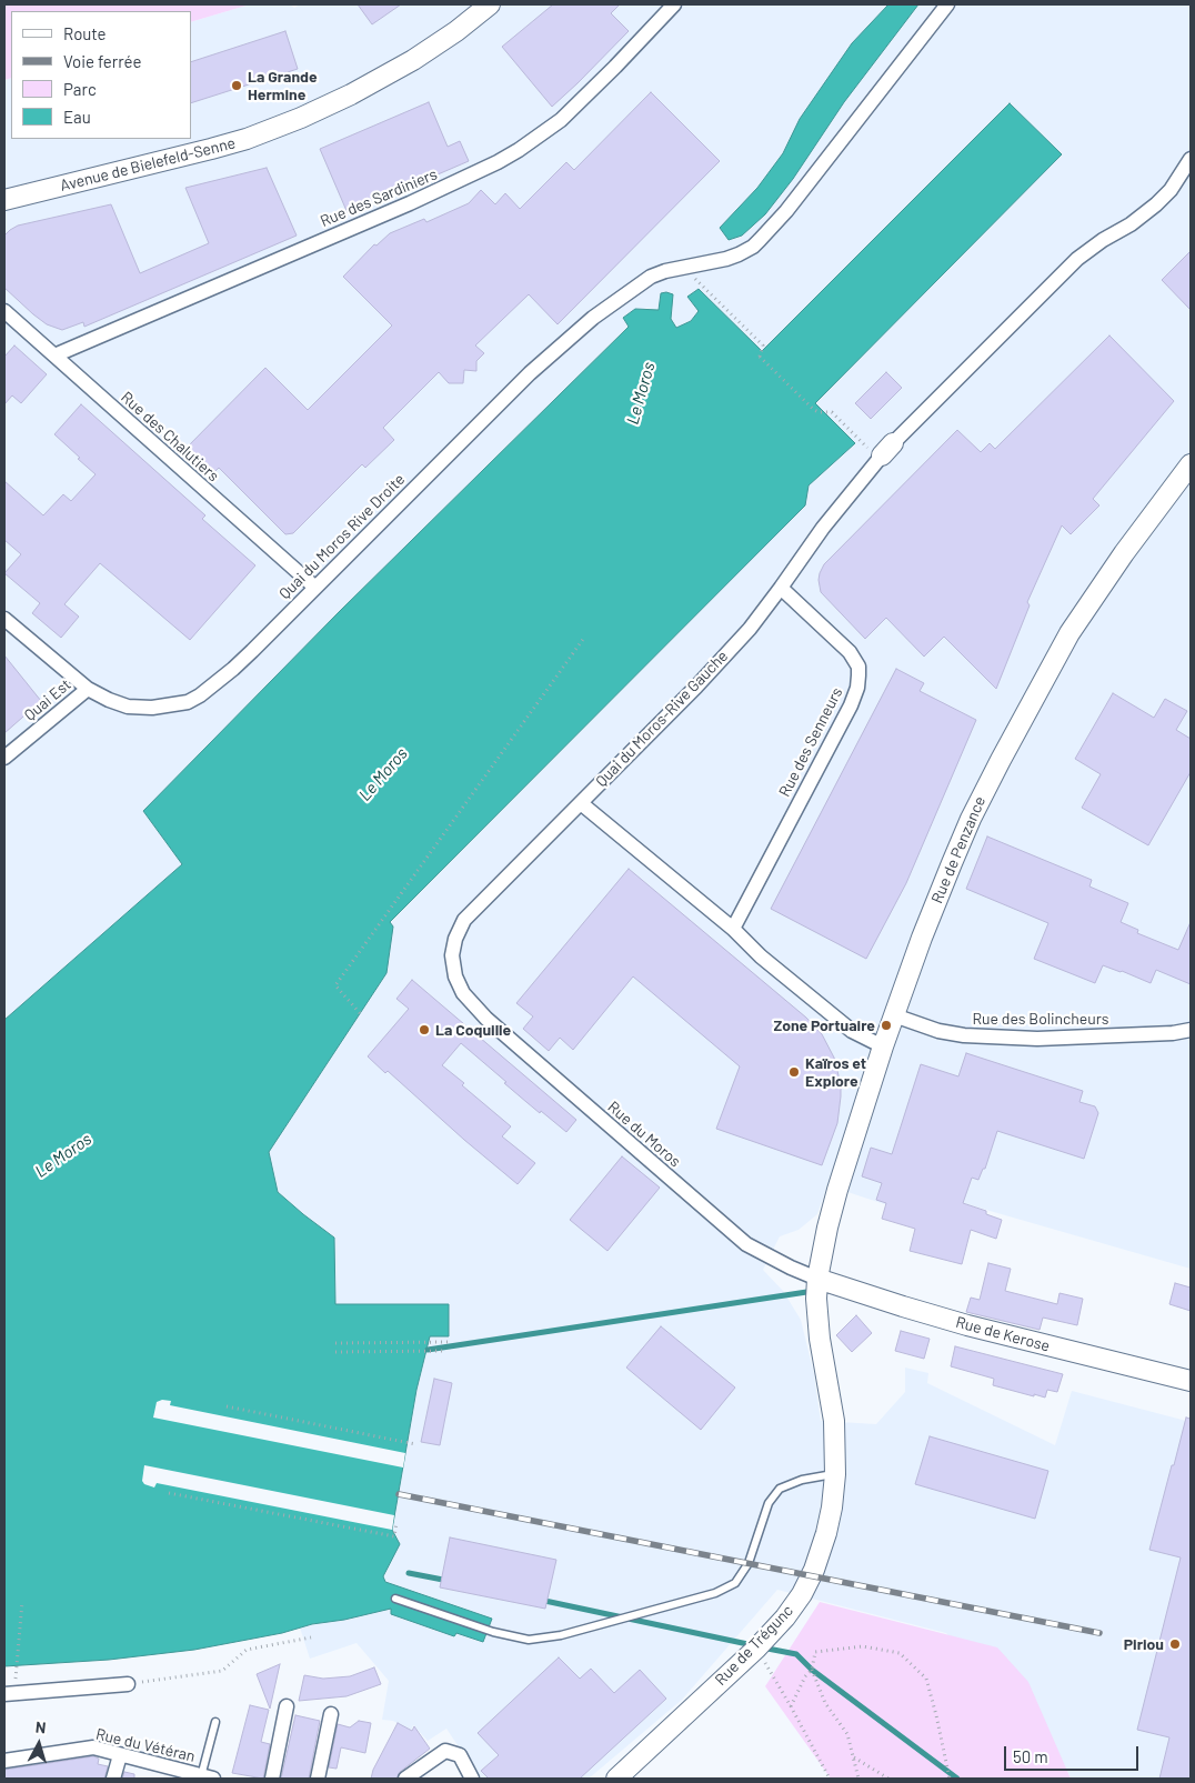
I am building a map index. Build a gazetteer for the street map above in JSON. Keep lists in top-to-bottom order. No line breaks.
{"streets":{"main road":["Avenue de Bielefeld-Senne","Rue de Penzance","Rue de Kerose","Rue de Trégunc"],"street":["Rue des Sardiniers","Rue des Chalutiers","Quai du Moros Rive Droite","Quai Est","Quai du Moros-Rive Gauche","Rue des Senneurs","Rue des Bolincheurs","Rue du Moros","Rue du Vétéran"]},"crossings":[["Rue des Sardiniers","Rue des Chalutiers"],["Rue des Chalutiers","Quai du Moros Rive Droite"],["Quai du Moros Rive Droite","Quai Est"],["Quai du Moros-Rive Gauche","Rue des Senneurs"],["Quai du Moros-Rive Gauche","Rue du Moros"],["Rue de Penzance","Rue des Bolincheurs"],["Rue de Penzance","Rue du Moros"],["Rue de Penzance","Rue de Kerose"],["Rue de Penzance","Rue de Trégunc"],["Rue du Moros","Rue de Kerose"],["Rue du Moros","Rue de Trégunc"],["Rue de Kerose","Rue de Trégunc"]],"water":["Le Moros"],"places":["La Grande Hermine","Zone Portuaire","La Coquille","Kaïros et Explore","Piriou"],"legend":["Route","Voie ferrée","Parc","Eau"],"scale_bar":"50 m","north":"top"}
